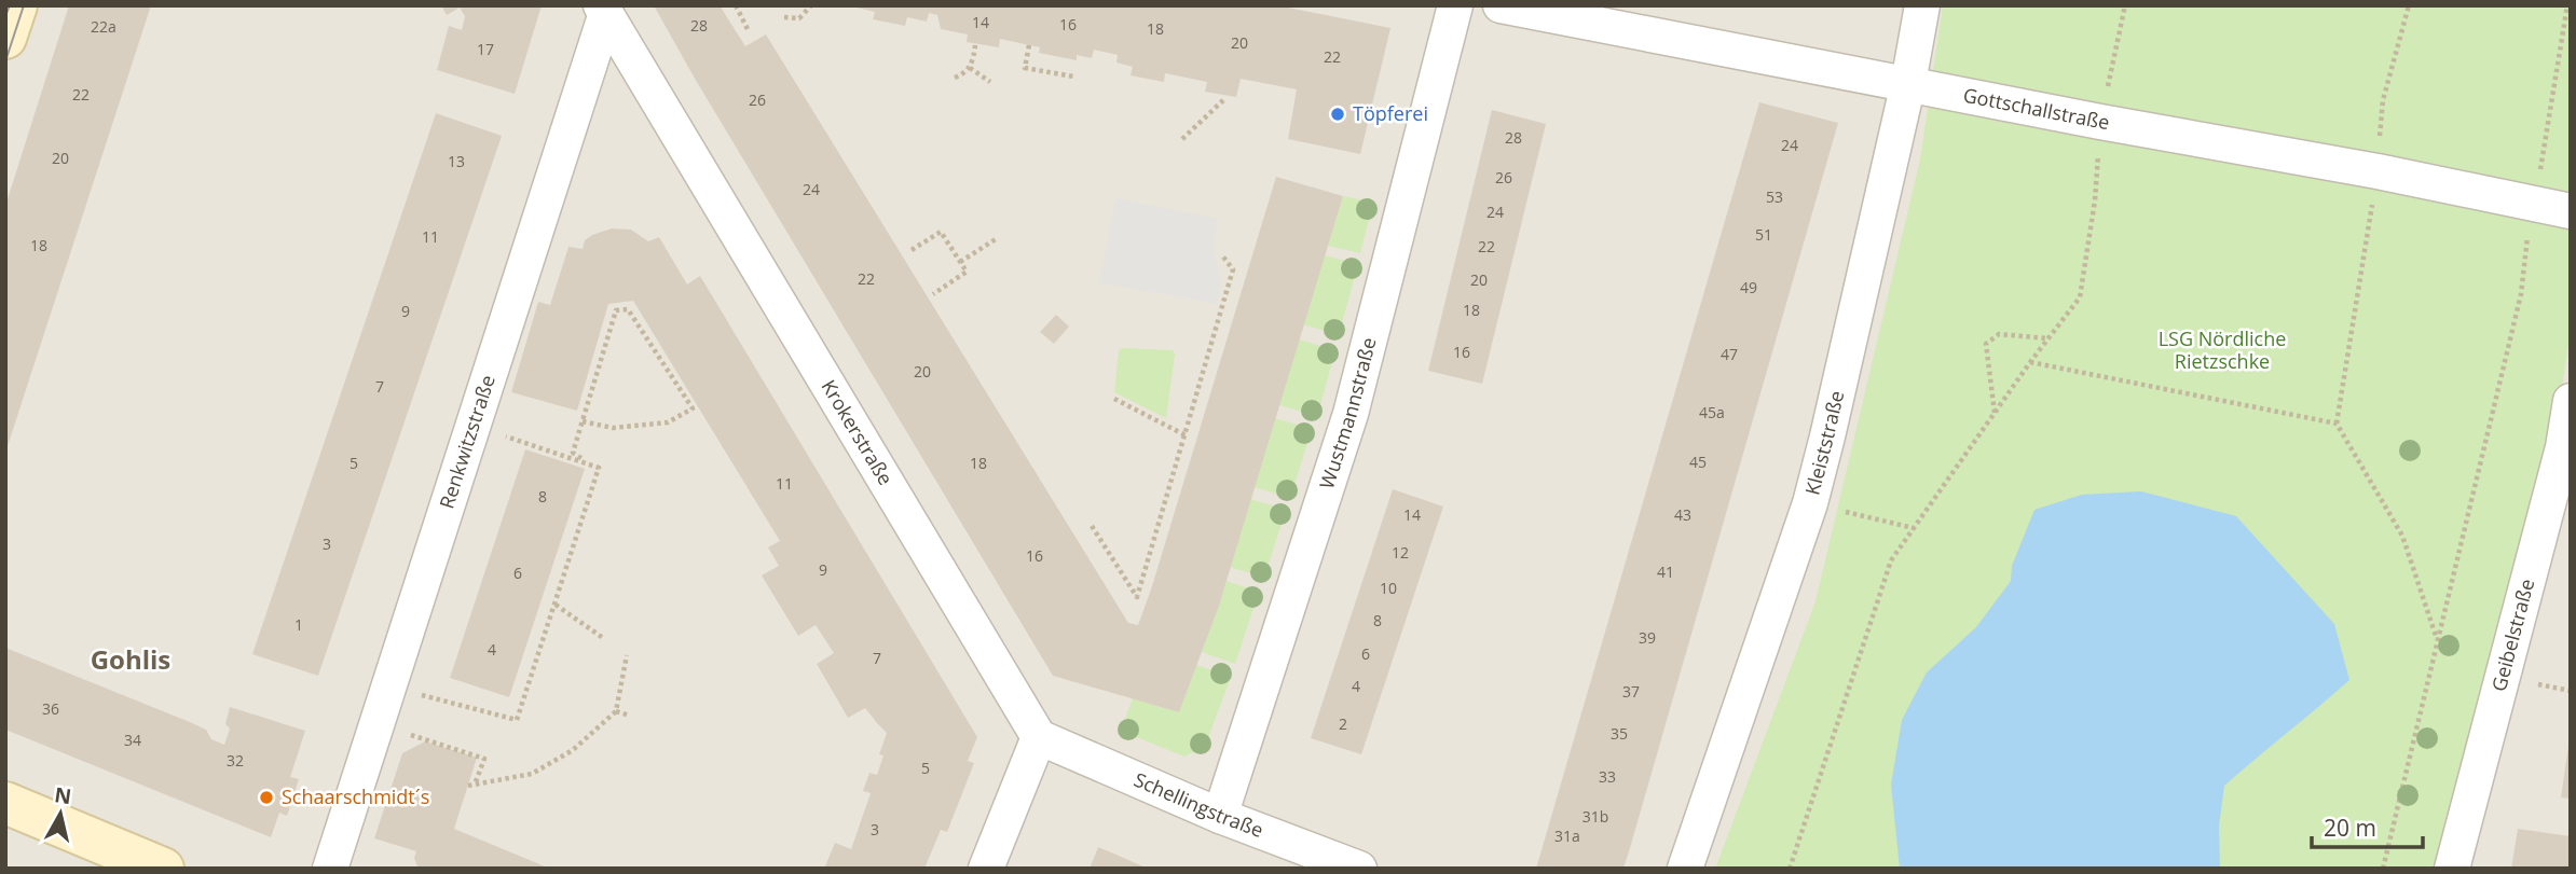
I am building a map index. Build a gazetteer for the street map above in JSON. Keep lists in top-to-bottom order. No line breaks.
{"streets":{"street":["Gottschallstraße","Wustmannstraße","Krokerstraße","Renkwitzstraße","Kleiststraße","Geibelstraße","Schellingstraße"]},"crossings":[["Gottschallstraße","Kleiststraße"],["Wustmannstraße","Schellingstraße"],["Krokerstraße","Renkwitzstraße"],["Krokerstraße","Schellingstraße"]],"districts":["Gohlis"],"parks":["LSG Nördliche Rietzschke"],"places":["Töpferei","Schaarschmidt´s"],"house_numbers":["14","16","28","22a","18","20","17","22","22","26","28","24","20","13","26","24","53","24","51","11","18","22","22","20","49","18","9","16","47","20","7","45a","45","5","18","11","8","14","43","3","12","16","9","41","6","10","8","1","39","4","6","7","4","37","36","2","35","34","32","5","33","31b","3","31a"],"scale_bar":"20 m","north":"top"}
